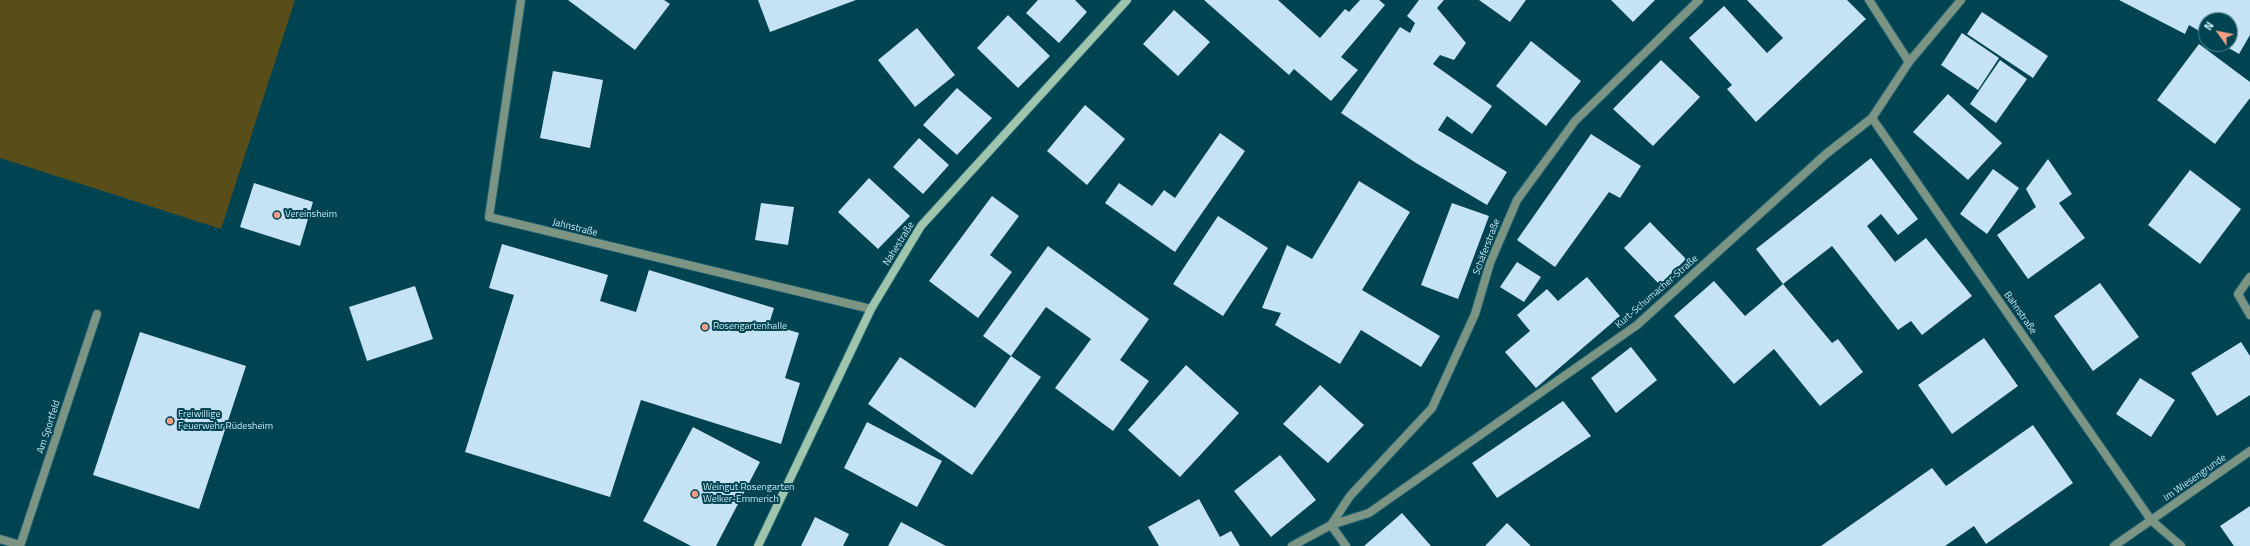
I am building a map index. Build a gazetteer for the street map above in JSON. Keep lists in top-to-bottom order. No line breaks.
{"streets":{"street":["Jahnstraße","Nahestraße","Schäferstraße","Kurt-Schumacher-Straße","Bahnstraße","Am Sportfeld","Im Wiesengrunde"]},"crossings":[["Jahnstraße","Nahestraße"],["Schäferstraße","Kurt-Schumacher-Straße"],["Kurt-Schumacher-Straße","Bahnstraße"],["Bahnstraße","Im Wiesengrunde"]],"places":["Vereinsheim","Rosengartenhalle","Freiwillige Feuerwehr Rüdesheim","Weingut Rosengarten Welker-Emmerich"],"north":"top left"}
